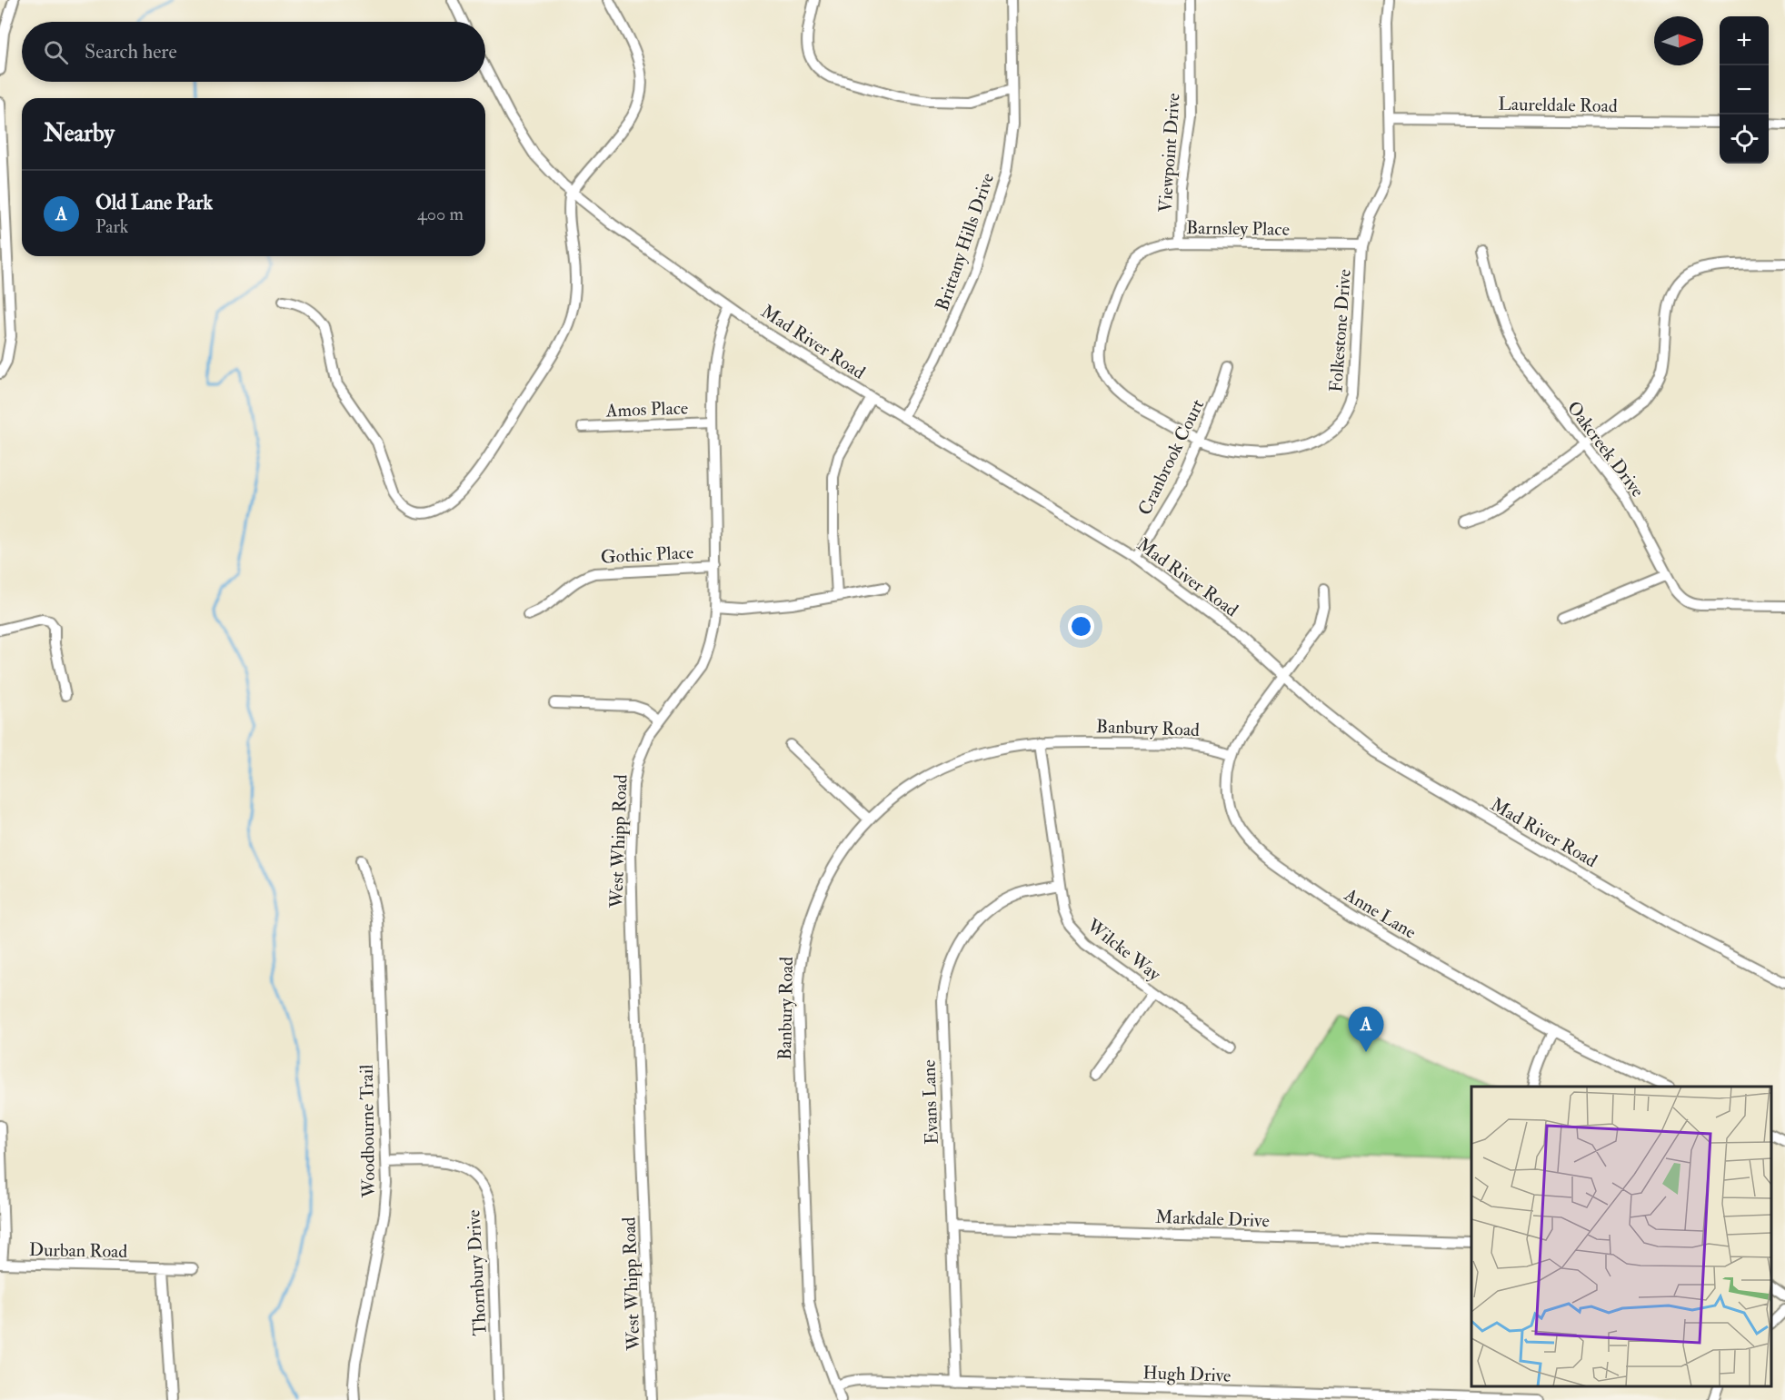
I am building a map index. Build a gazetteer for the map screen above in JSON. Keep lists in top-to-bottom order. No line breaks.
{"streets":{"street":["Laureldale Road","Viewpoint Drive","Barnsley Place","Brittany Hills Drive","Folkestone Drive","Mad River Road","Amos Place","Oakcreek Drive","Cranbrook Court","Gothic Place","Banbury Road","West Whipp Road","Anne Lane","Wilcke Way","Evans Lane","Woodbourne Trail","Markdale Drive","Durban Road","Thornbury Drive","Hugh Drive"]},"crossings":[["Laureldale Road","Folkestone Drive"],["Viewpoint Drive","Barnsley Place"],["Barnsley Place","Folkestone Drive"],["Brittany Hills Drive","Mad River Road"],["Folkestone Drive","Cranbrook Court"],["Mad River Road","Cranbrook Court"],["Mad River Road","West Whipp Road"],["Mad River Road","Anne Lane"],["Amos Place","West Whipp Road"],["Gothic Place","West Whipp Road"],["Banbury Road","Anne Lane"],["Banbury Road","Wilcke Way"],["Banbury Road","Hugh Drive"],["Wilcke Way","Evans Lane"],["Evans Lane","Markdale Drive"],["Evans Lane","Hugh Drive"],["Woodbourne Trail","Thornbury Drive"]],"north":"right","page":{"map_buttons":["+","−"],"search":"Search here","heading":"Nearby","list":[{"mark":"A","name":"Old Lane Park","note":"Park","value":"400 m"}],"pins":"A"}}
